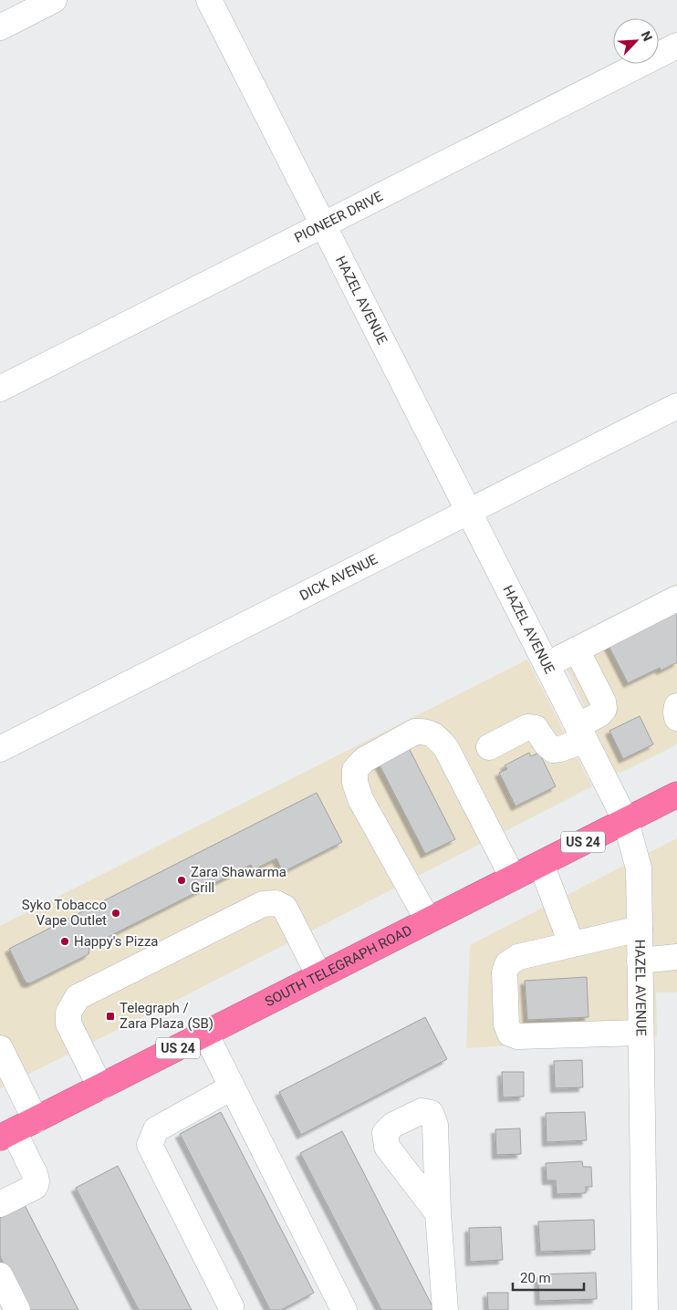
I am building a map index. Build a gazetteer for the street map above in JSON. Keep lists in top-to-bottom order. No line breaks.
{"streets":{"highway":["US 24","SOUTH TELEGRAPH ROAD"],"street":["PIONEER DRIVE","HAZEL AVENUE","DICK AVENUE"]},"crossings":[["PIONEER DRIVE","HAZEL AVENUE"],["HAZEL AVENUE","DICK AVENUE"],["HAZEL AVENUE","SOUTH TELEGRAPH ROAD"]],"places":{"other":["Zara Shawarma Grill","Syko Tobacco Vape Outlet","Happy's Pizza"],"transit":["Telegraph / Zara Plaza (SB)"]},"scale_bar":"20 m","north":"top right"}
